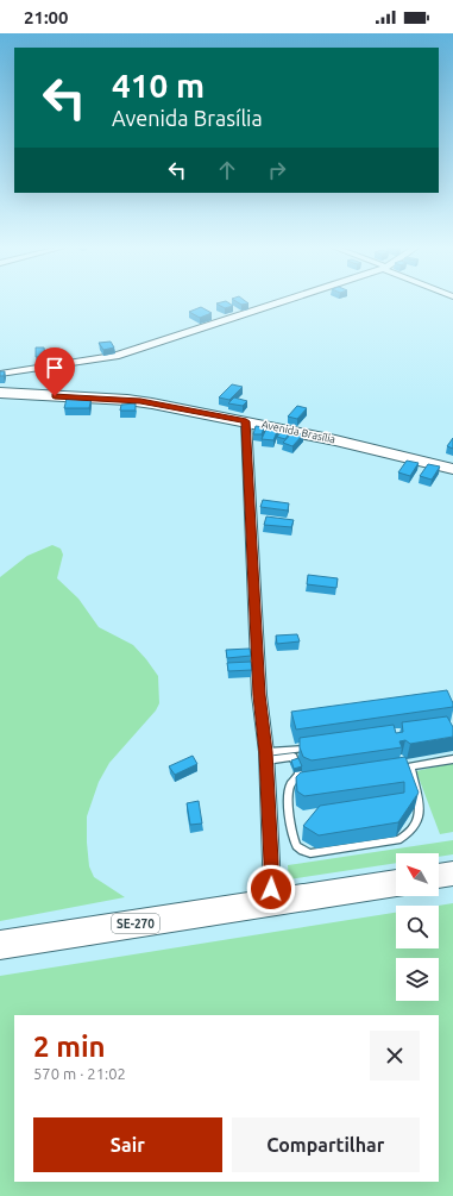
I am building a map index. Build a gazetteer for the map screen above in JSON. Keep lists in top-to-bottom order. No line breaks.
{"streets":{"main road":["Avenida Brasília","SE-270"]},"north":"top left","page":{"status":"21:00","turn":["410 m","Avenida Brasília"],"heading":["2 min","570 m · 21:02"],"buttons":["Sair","Compartilhar"]}}
